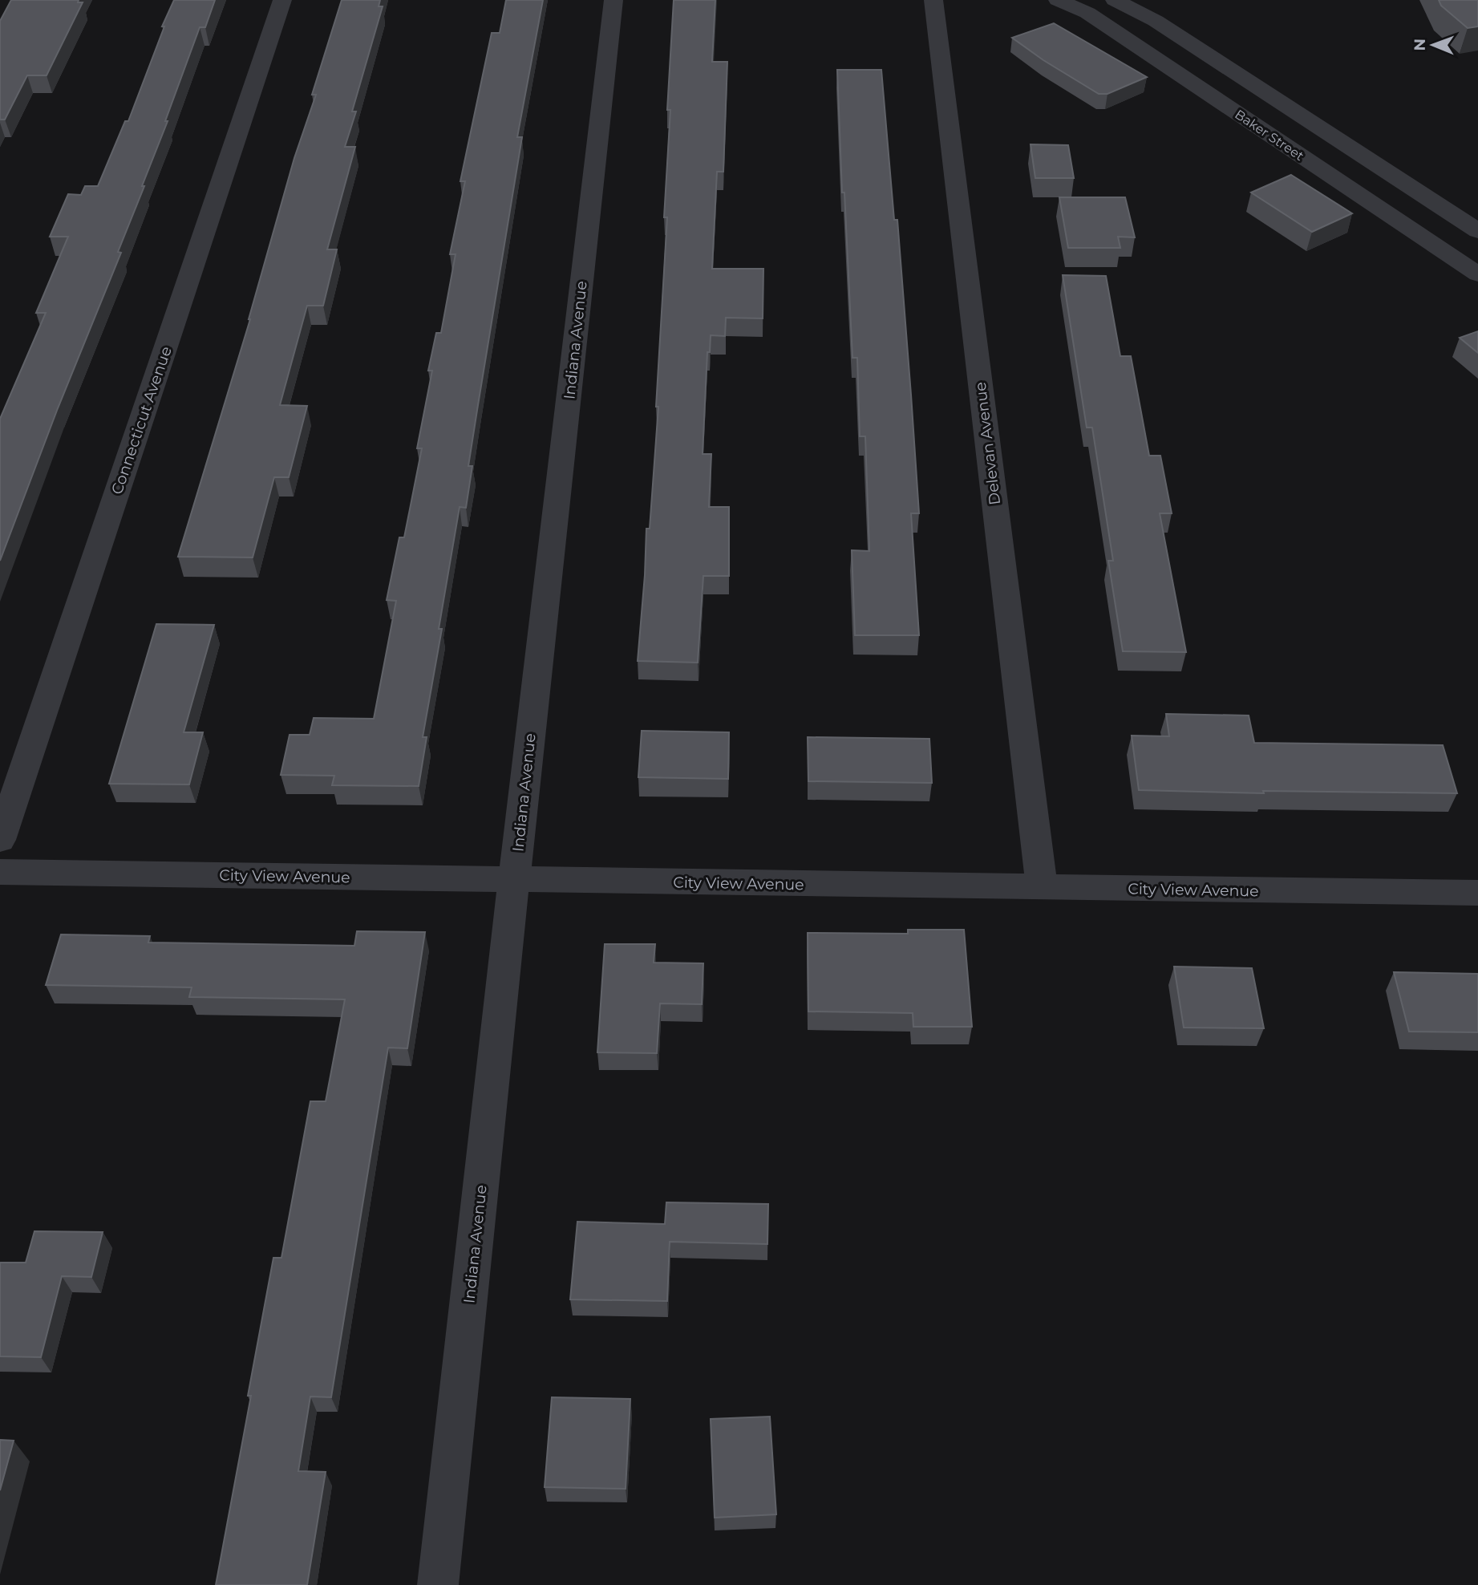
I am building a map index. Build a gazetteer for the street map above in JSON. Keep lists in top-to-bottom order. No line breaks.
{"streets":{"street":["Baker Street","Indiana Avenue","Connecticut Avenue","Delevan Avenue","City View Avenue"]},"crossings":[["Indiana Avenue","City View Avenue"],["Delevan Avenue","City View Avenue"]],"north":"left"}
